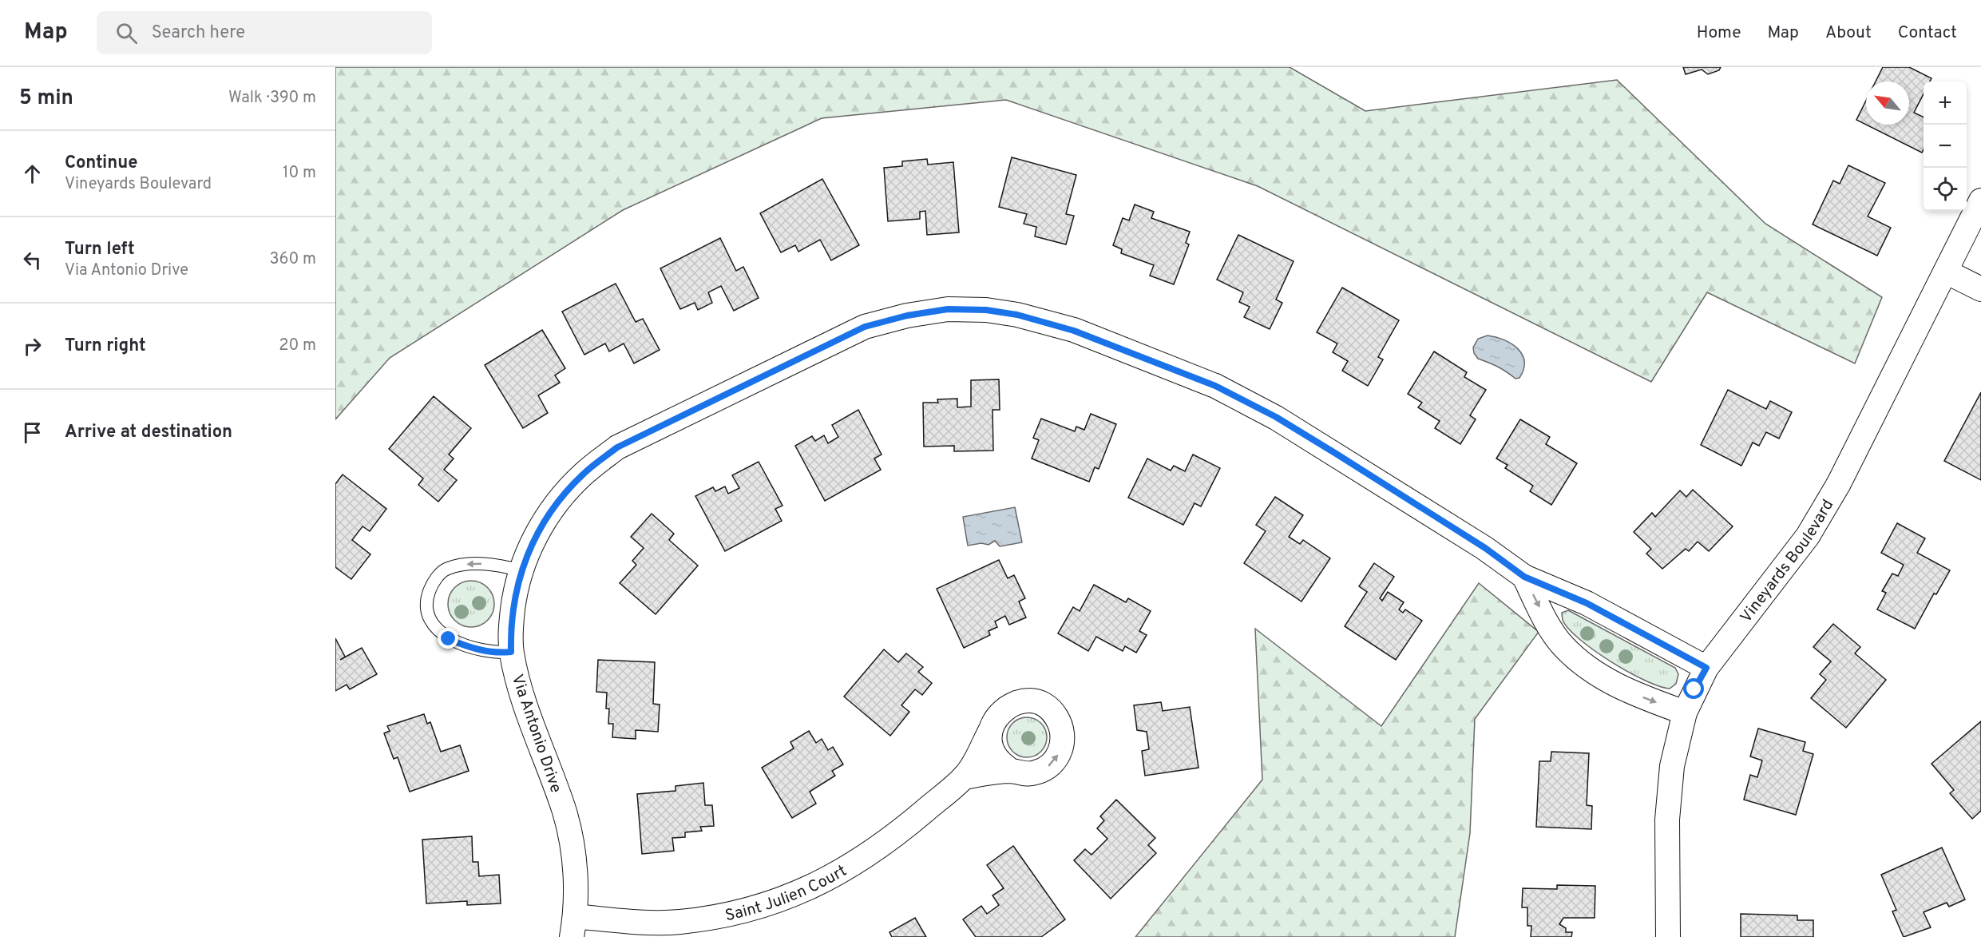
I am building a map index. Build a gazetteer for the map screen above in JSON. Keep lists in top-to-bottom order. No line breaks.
{"streets":{"street":["Vineyards Boulevard","Via Antonio Drive","Saint Julien Court"]},"crossings":[["Vineyards Boulevard","Via Antonio Drive"],["Via Antonio Drive","Saint Julien Court"]],"north":"top left","page":{"header":"Map","search":"Search here","nav":["Home","Map","About","Contact"],"heading":["5 min","Walk · 390 m"],"map_buttons":["+","−"],"list":[["Continue","Vineyards Boulevard","10 m"],["Turn left","Via Antonio Drive","360 m"],["Turn right","20 m"],"Arrive at destination"]}}
